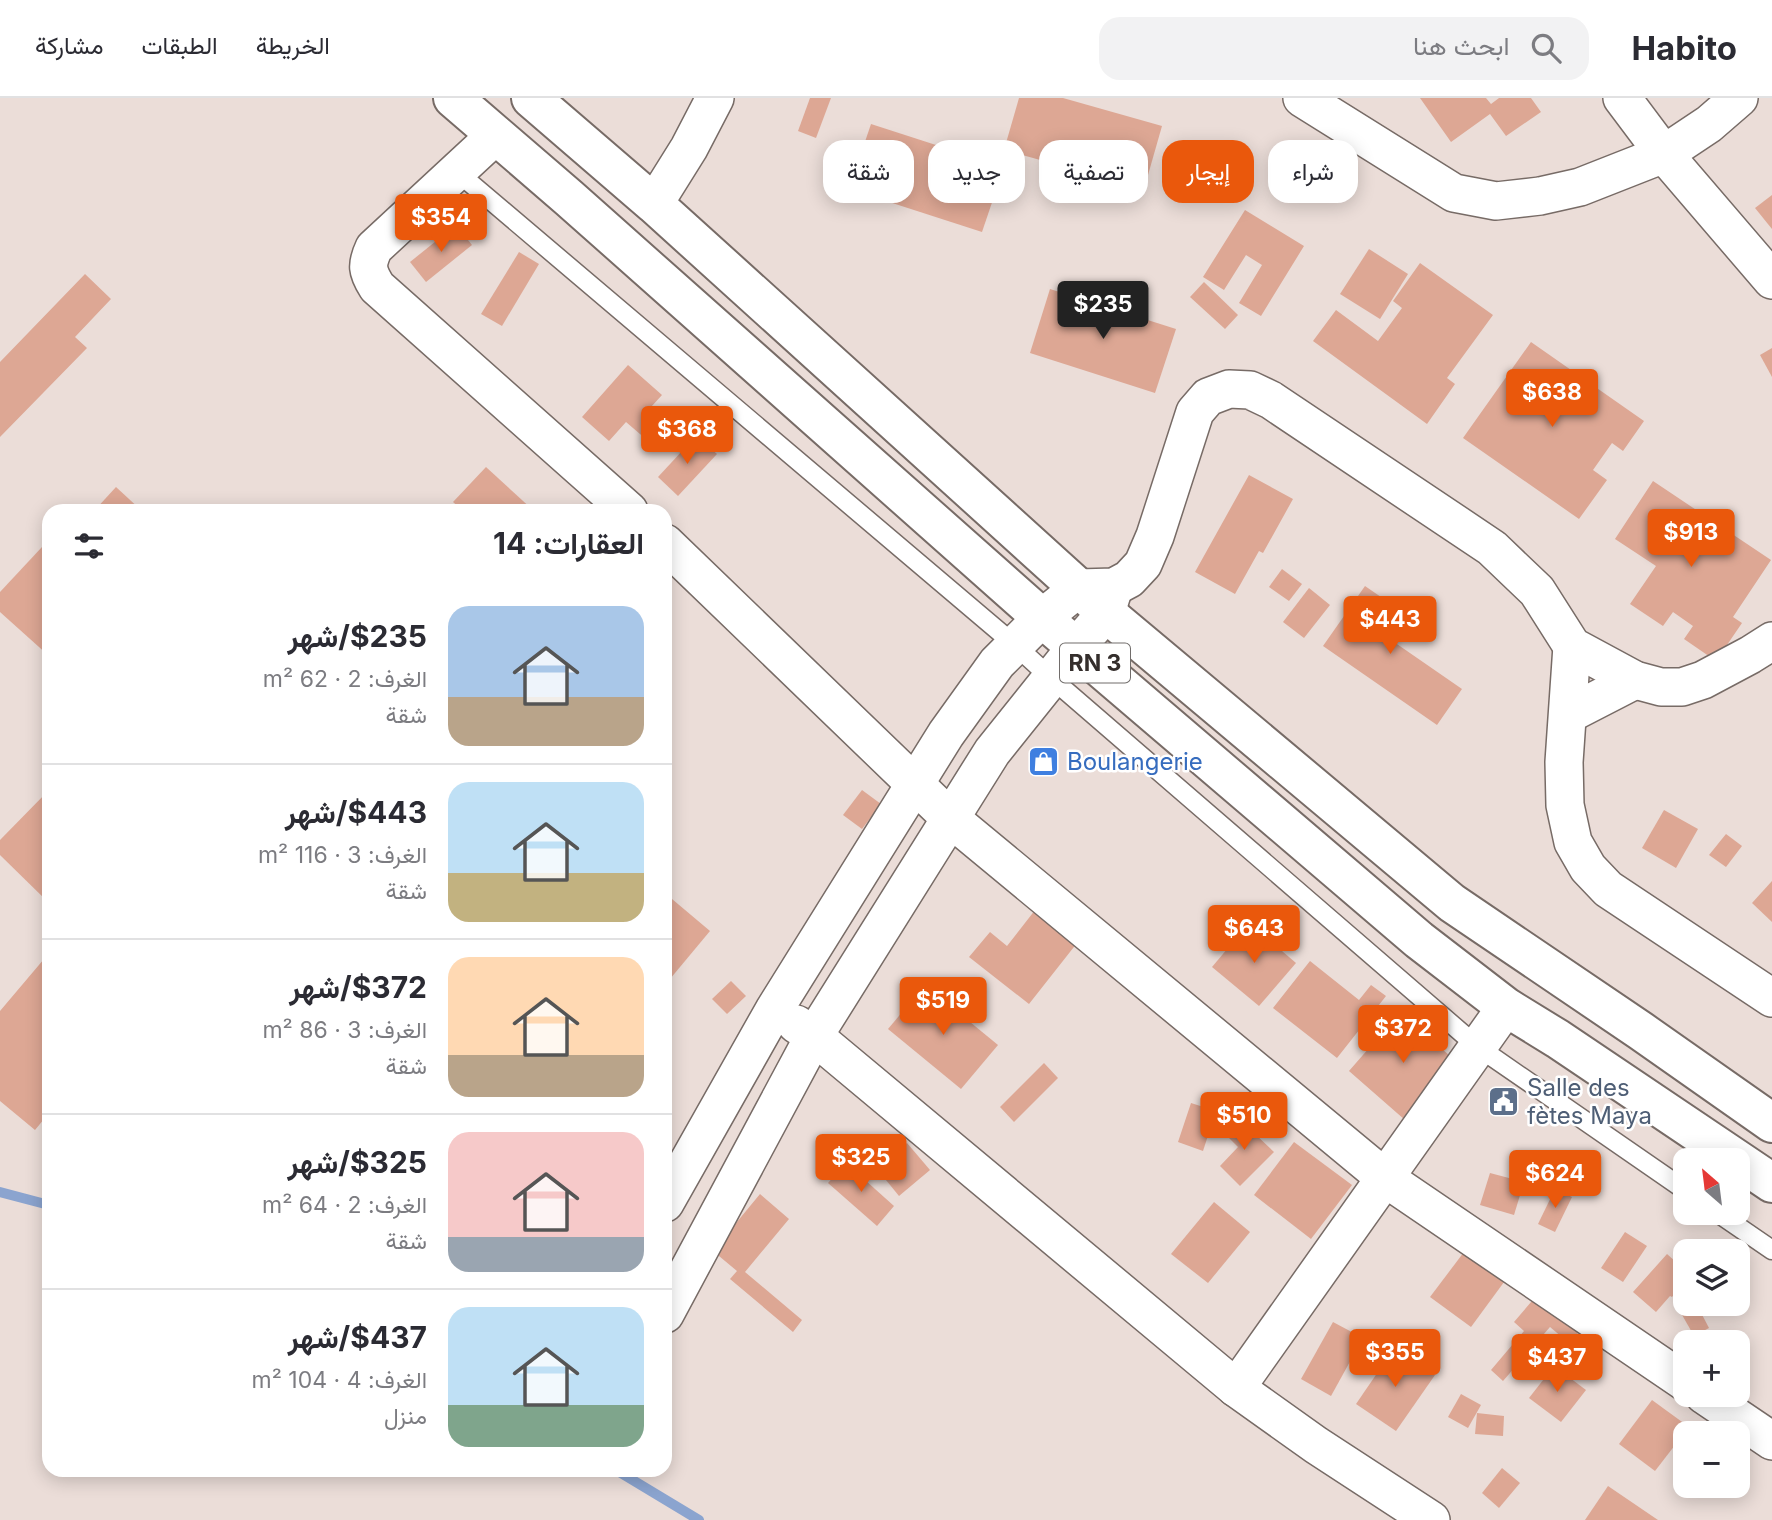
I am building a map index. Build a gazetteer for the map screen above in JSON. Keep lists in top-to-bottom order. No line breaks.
{"streets":{"main road":["RN 3"]},"places":{"shop":["Boulangerie"],"public building":["Salle des fètes Maya"]},"north":"top left","page":{"header":"Habito","search":"ابحث هنا","nav":["الخريطة","الطبقات","مشاركة"],"chip":["شراء","إيجار","تصفية","جديد","شقة"],"price":["$354","$235","$638","$368","$913","$443","$643","$519","$372","$510","$325","$624","$355","$437"],"heading":"العقارات: 14","list":[{"name":"$235/شهر","note":"الغرف: 2 · 62 m² · شقة"},{"name":"$443/شهر","note":"الغرف: 3 · 116 m² · شقة"},{"name":"$372/شهر","note":"الغرف: 3 · 86 m² · شقة"},{"name":"$325/شهر","note":"الغرف: 2 · 64 m² · شقة"},{"name":"$437/شهر","note":"الغرف: 4 · 104 m² · منزل"}],"map_buttons":["+","−"]}}
